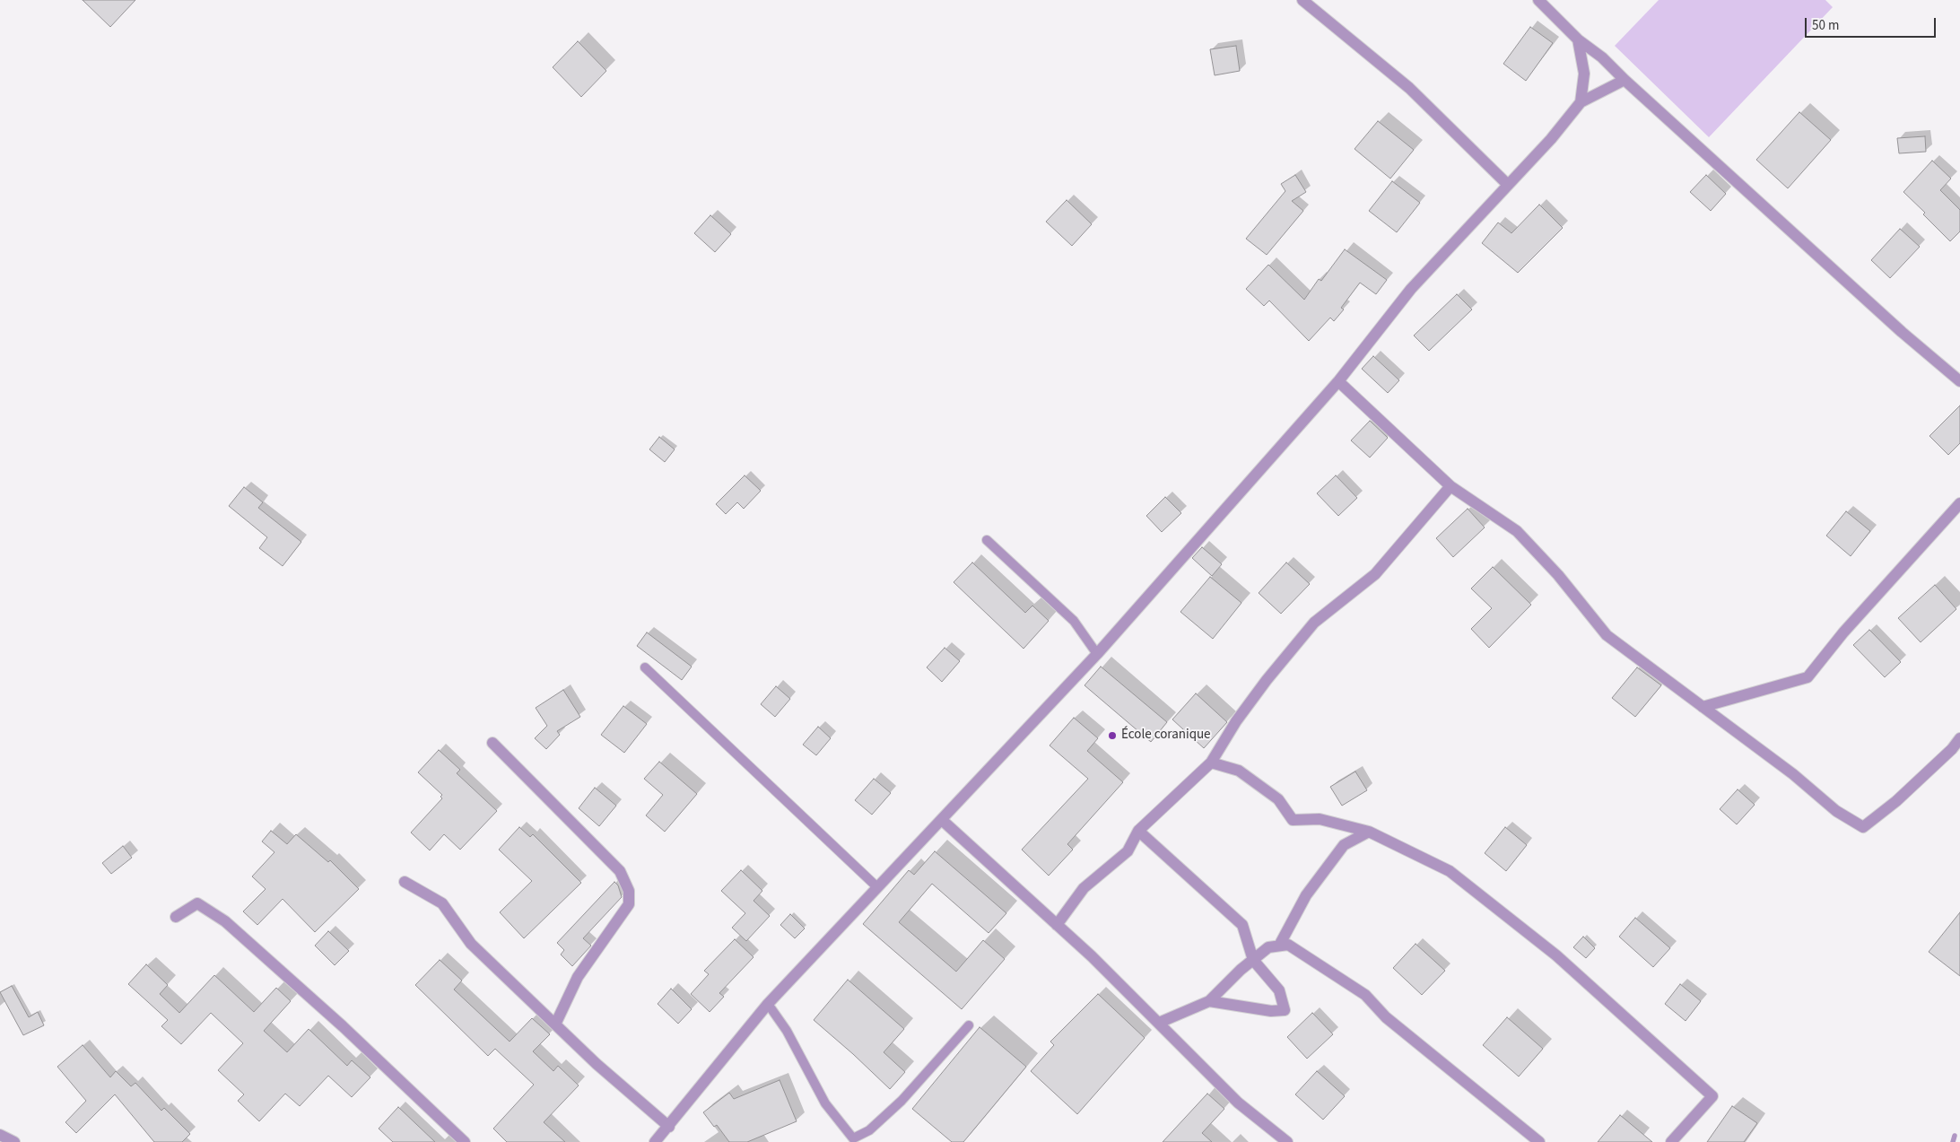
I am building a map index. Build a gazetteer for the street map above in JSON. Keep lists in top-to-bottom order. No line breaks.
{"places":["École coranique"],"scale_bar":"50 m"}
